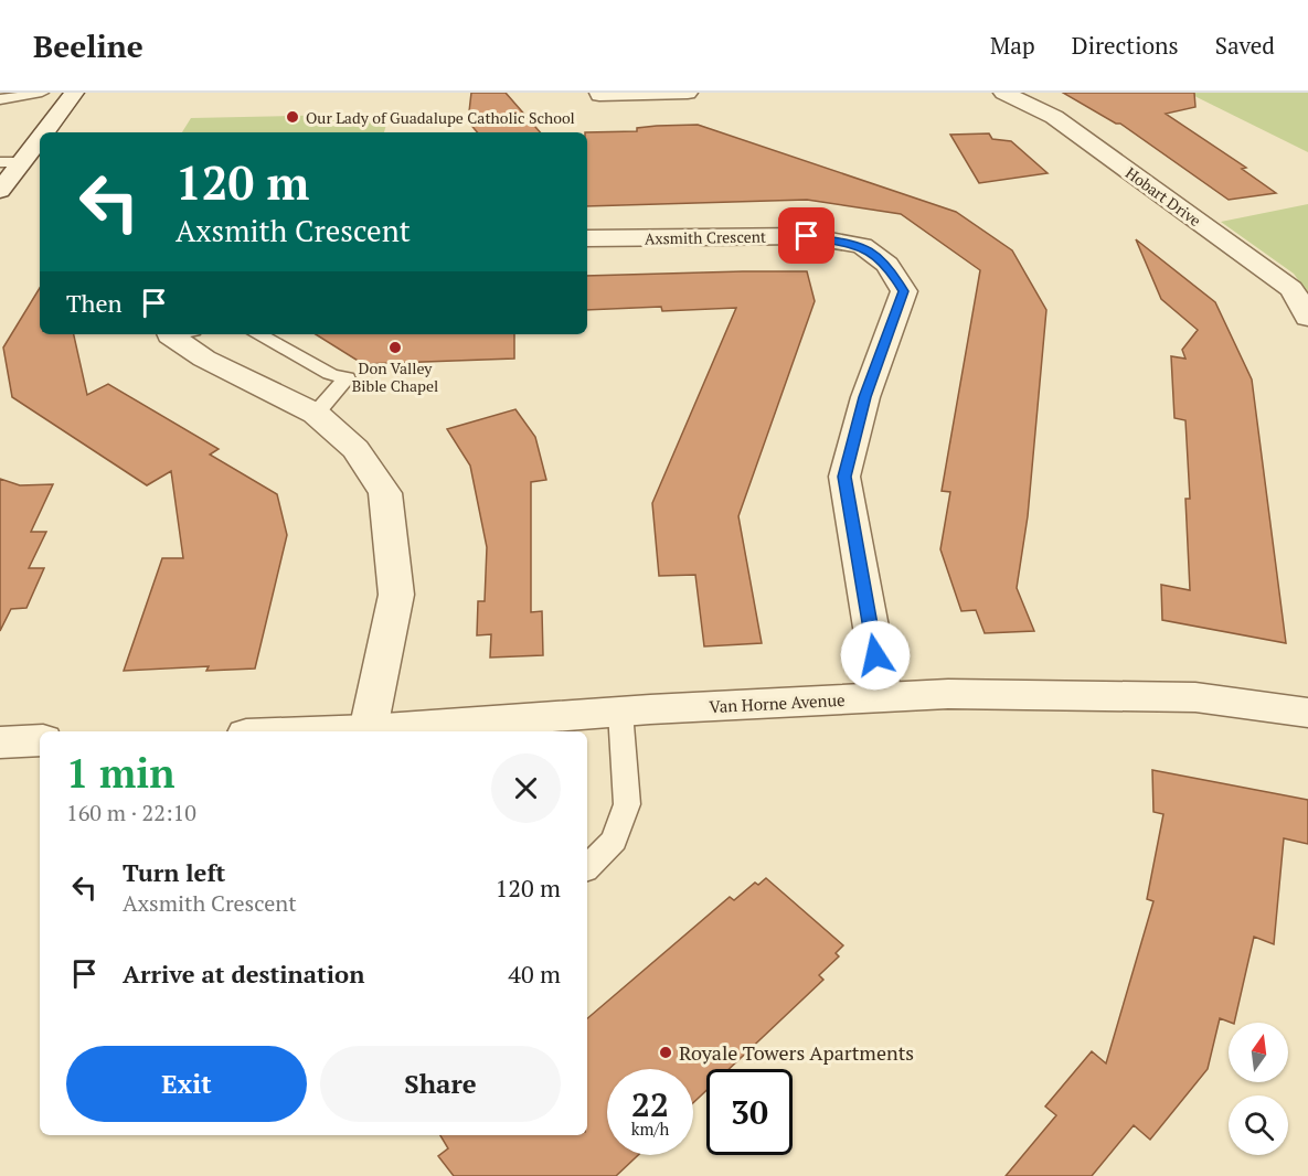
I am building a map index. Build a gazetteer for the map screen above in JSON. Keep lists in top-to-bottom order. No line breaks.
{"streets":{"street":["Hobart Drive","Axsmith Crescent","Van Horne Avenue"]},"crossings":[["Axsmith Crescent","Van Horne Avenue"]],"places":["Our Lady of Guadalupe Catholic School","Don Valley Bible Chapel","Royale Towers Apartments"],"north":"top","page":{"header":"Beeline","nav":["Map","Directions","Saved"],"turn":["120 m","Axsmith Crescent"],"then":"Then","heading":["1 min","160 m · 22:10"],"list":[{"name":"Turn left","note":"Axsmith Crescent","value":"120 m"},{"name":"Arrive at destination","value":"40 m"}],"buttons":["Exit","Share"],"speed":"22 km/h","limit":"30"}}
